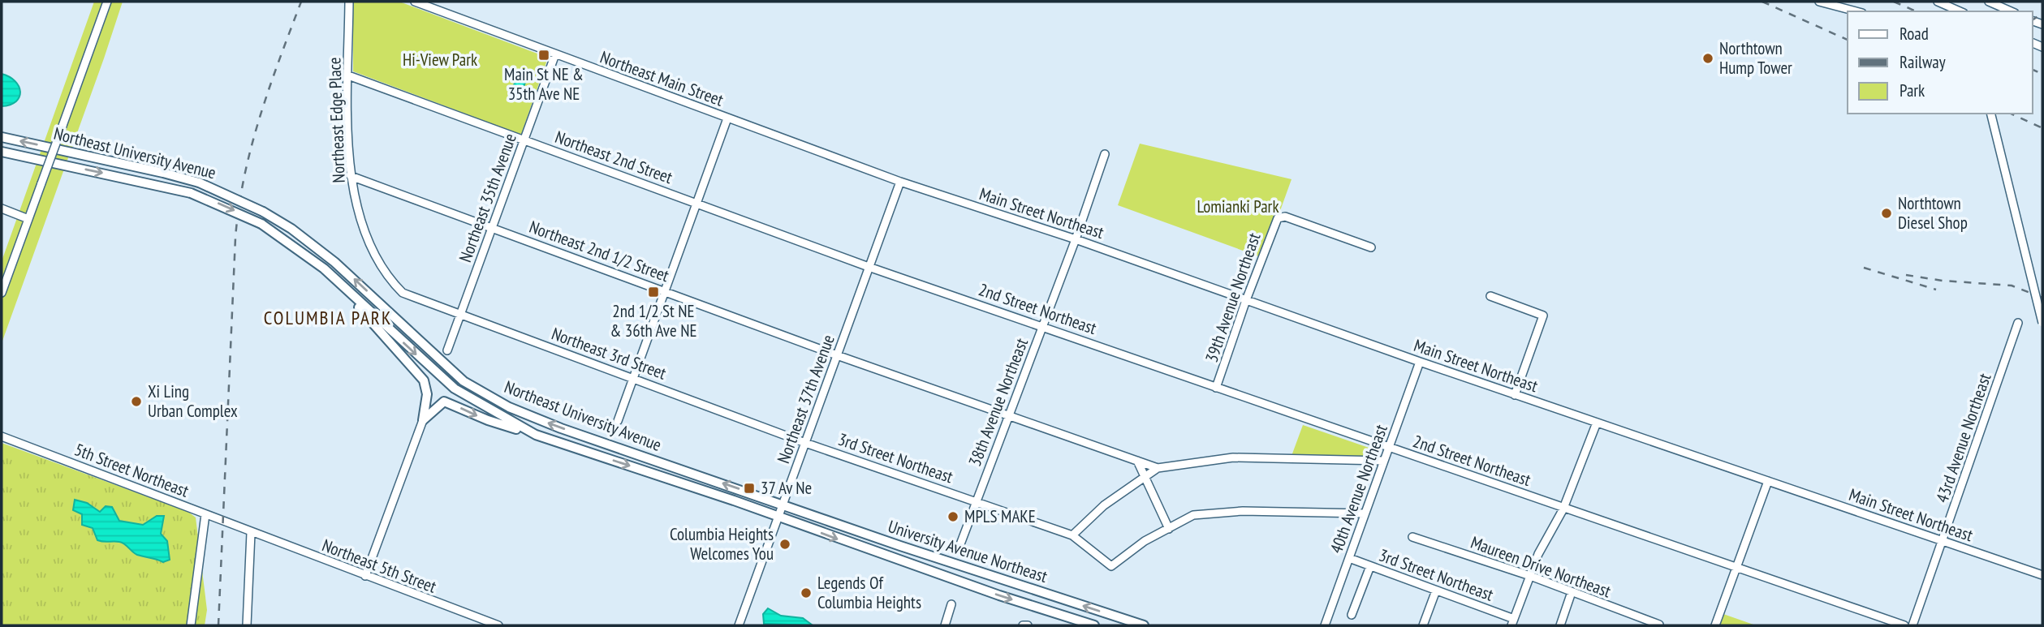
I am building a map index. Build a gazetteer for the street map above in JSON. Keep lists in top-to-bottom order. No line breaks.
{"streets":{"main road":["Northeast University Avenue","University Avenue Northeast"],"street":["Northeast Main Street","Northeast Edge Place","Northeast 2nd Street","Northeast 35th Avenue","Main Street Northeast","Northeast 2nd 1/2 Street","39th Avenue Northeast","2nd Street Northeast","Northeast 3rd Street","Northeast 37th Avenue","38th Avenue Northeast","43rd Avenue Northeast","3rd Street Northeast","5th Street Northeast","40th Avenue Northeast","Northeast 5th Street","Maureen Drive Northeast"]},"crossings":[["Northeast Main Street","Northeast 35th Avenue"],["Northeast Main Street","Main Street Northeast"],["Northeast Main Street","Northeast 37th Avenue"],["Northeast Edge Place","Northeast 2nd Street"],["Northeast Edge Place","Northeast 2nd 1/2 Street"],["Northeast Edge Place","Northeast 3rd Street"],["Northeast University Avenue","Northeast 37th Avenue"],["Northeast University Avenue","University Avenue Northeast"],["Northeast 2nd Street","Northeast 35th Avenue"],["Northeast 2nd Street","2nd Street Northeast"],["Northeast 2nd Street","Northeast 37th Avenue"],["Northeast 35th Avenue","Northeast 2nd 1/2 Street"],["Northeast 35th Avenue","Northeast 3rd Street"],["Main Street Northeast","39th Avenue Northeast"],["Main Street Northeast","Northeast 37th Avenue"],["Main Street Northeast","38th Avenue Northeast"],["Main Street Northeast","43rd Avenue Northeast"],["Main Street Northeast","40th Avenue Northeast"],["Northeast 2nd 1/2 Street","Northeast 37th Avenue"],["Northeast 2nd 1/2 Street","38th Avenue Northeast"],["39th Avenue Northeast","2nd Street Northeast"],["2nd Street Northeast","Northeast 37th Avenue"],["2nd Street Northeast","38th Avenue Northeast"],["2nd Street Northeast","40th Avenue Northeast"],["Northeast 3rd Street","Northeast 37th Avenue"],["Northeast 3rd Street","3rd Street Northeast"],["Northeast 37th Avenue","3rd Street Northeast"],["Northeast 37th Avenue","University Avenue Northeast"],["38th Avenue Northeast","3rd Street Northeast"],["3rd Street Northeast","40th Avenue Northeast"],["5th Street Northeast","Northeast 5th Street"]],"districts":["COLUMBIA PARK"],"parks":["Hi-View Park","Lomianki Park"],"places":{"transit":["Main St NE & 35th Ave NE","2nd 1/2 St NE & 36th Ave NE","37 Av Ne"],"other":["Northtown Hump Tower","Northtown Diesel Shop","Xi Ling Urban Complex","MPLS MAKE","Columbia Heights Welcomes You","Legends Of Columbia Heights"]},"legend":["Road","Railway","Park"]}
